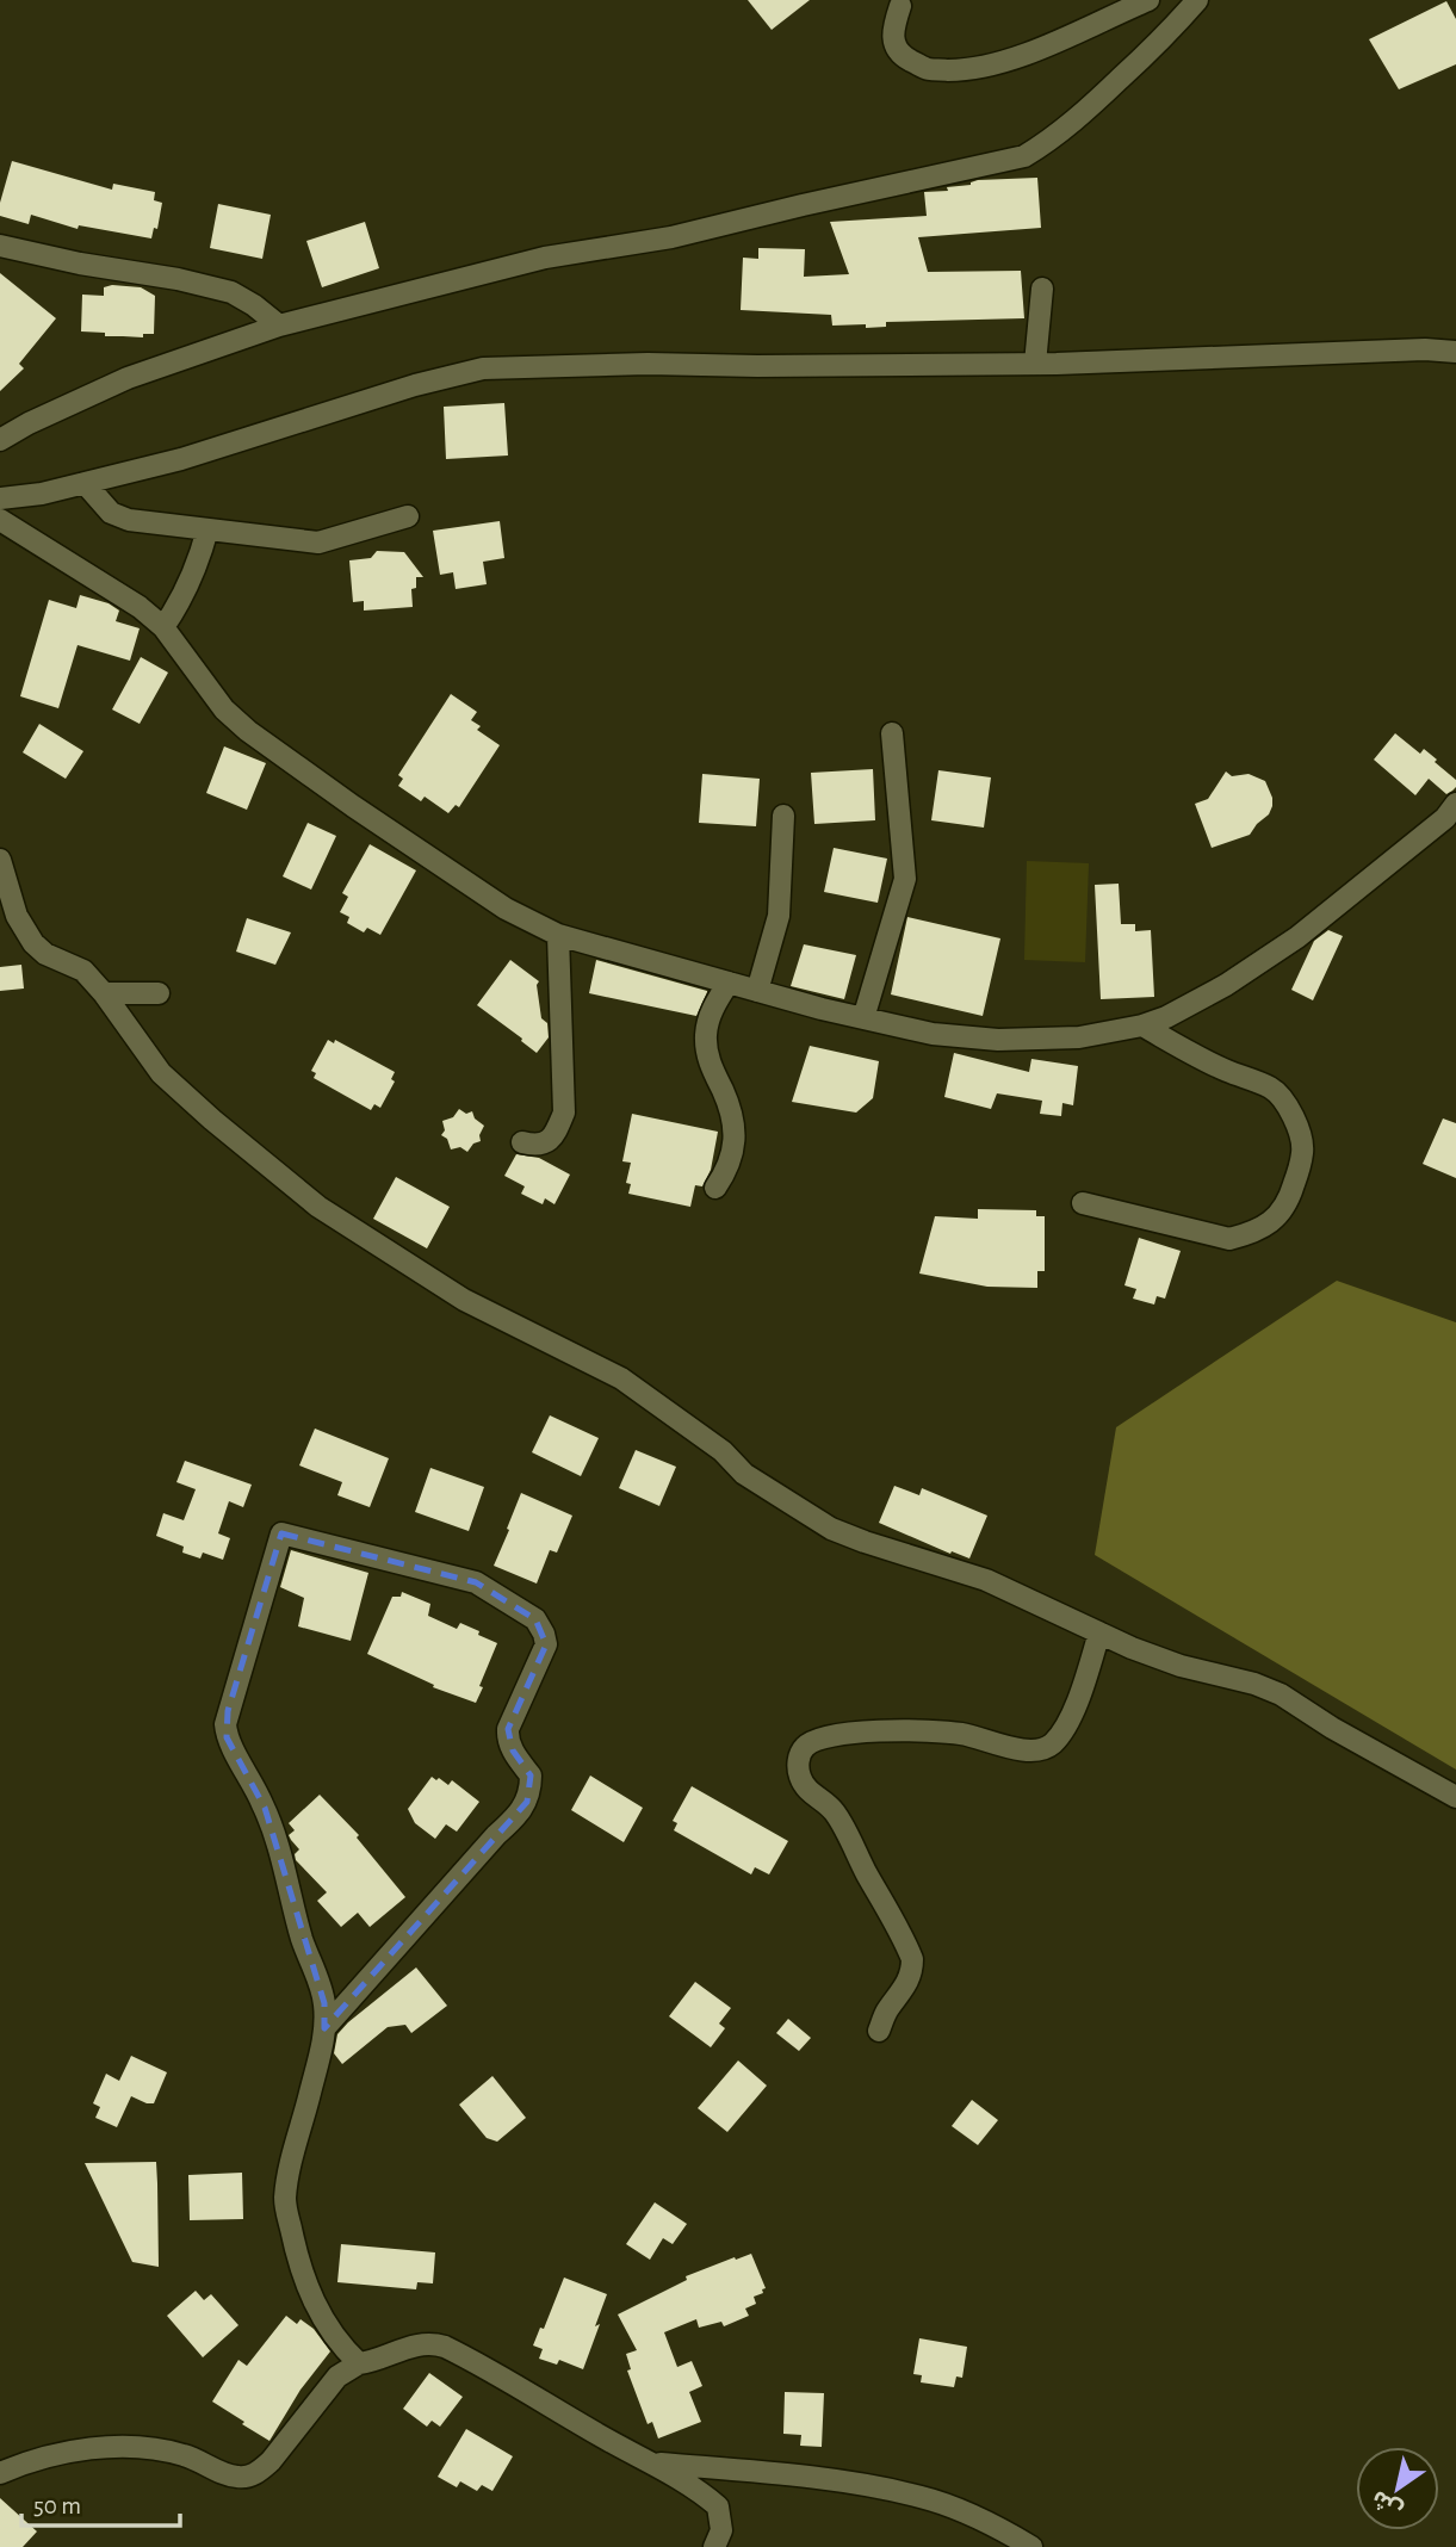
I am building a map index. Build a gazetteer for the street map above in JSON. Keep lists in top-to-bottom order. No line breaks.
{"scale_bar":"50 m","north":"bottom left"}
